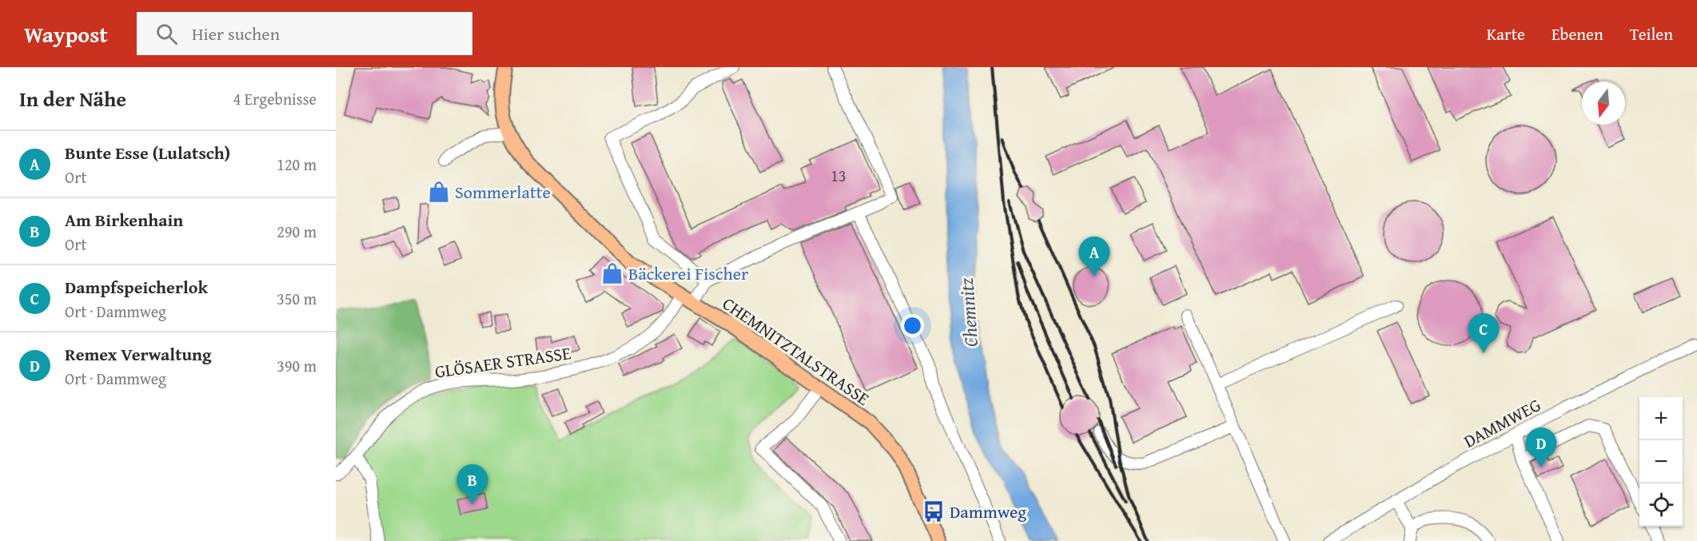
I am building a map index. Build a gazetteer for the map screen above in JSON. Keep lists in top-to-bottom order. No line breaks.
{"streets":{"main road":["CHEMNITZTALSTRASSE"],"street":["GLÖSAER STRASSE","DAMMWEG"]},"crossings":[["CHEMNITZTALSTRASSE","GLÖSAER STRASSE"]],"water":["Chemnitz"],"places":{"shop":["Sommerlatte","Bäckerei Fischer"],"bus stop":["Dammweg"]},"house_numbers":["13"],"north":"bottom","page":{"header":"Waypost","search":"Hier suchen","nav":["Karte","Ebenen","Teilen"],"heading":["In der Nähe","4 Ergebnisse"],"list":[{"mark":"A","name":"Bunte Esse (Lulatsch)","note":"Ort","value":"120 m"},{"mark":"B","name":"Am Birkenhain","note":"Ort","value":"290 m"},{"mark":"C","name":"Dampfspeicherlok","note":"Ort · Dammweg","value":"350 m"},{"mark":"D","name":"Remex Verwaltung","note":"Ort · Dammweg","value":"390 m"}],"pins":["A","C","D","B"],"map_buttons":["+","−"]}}
